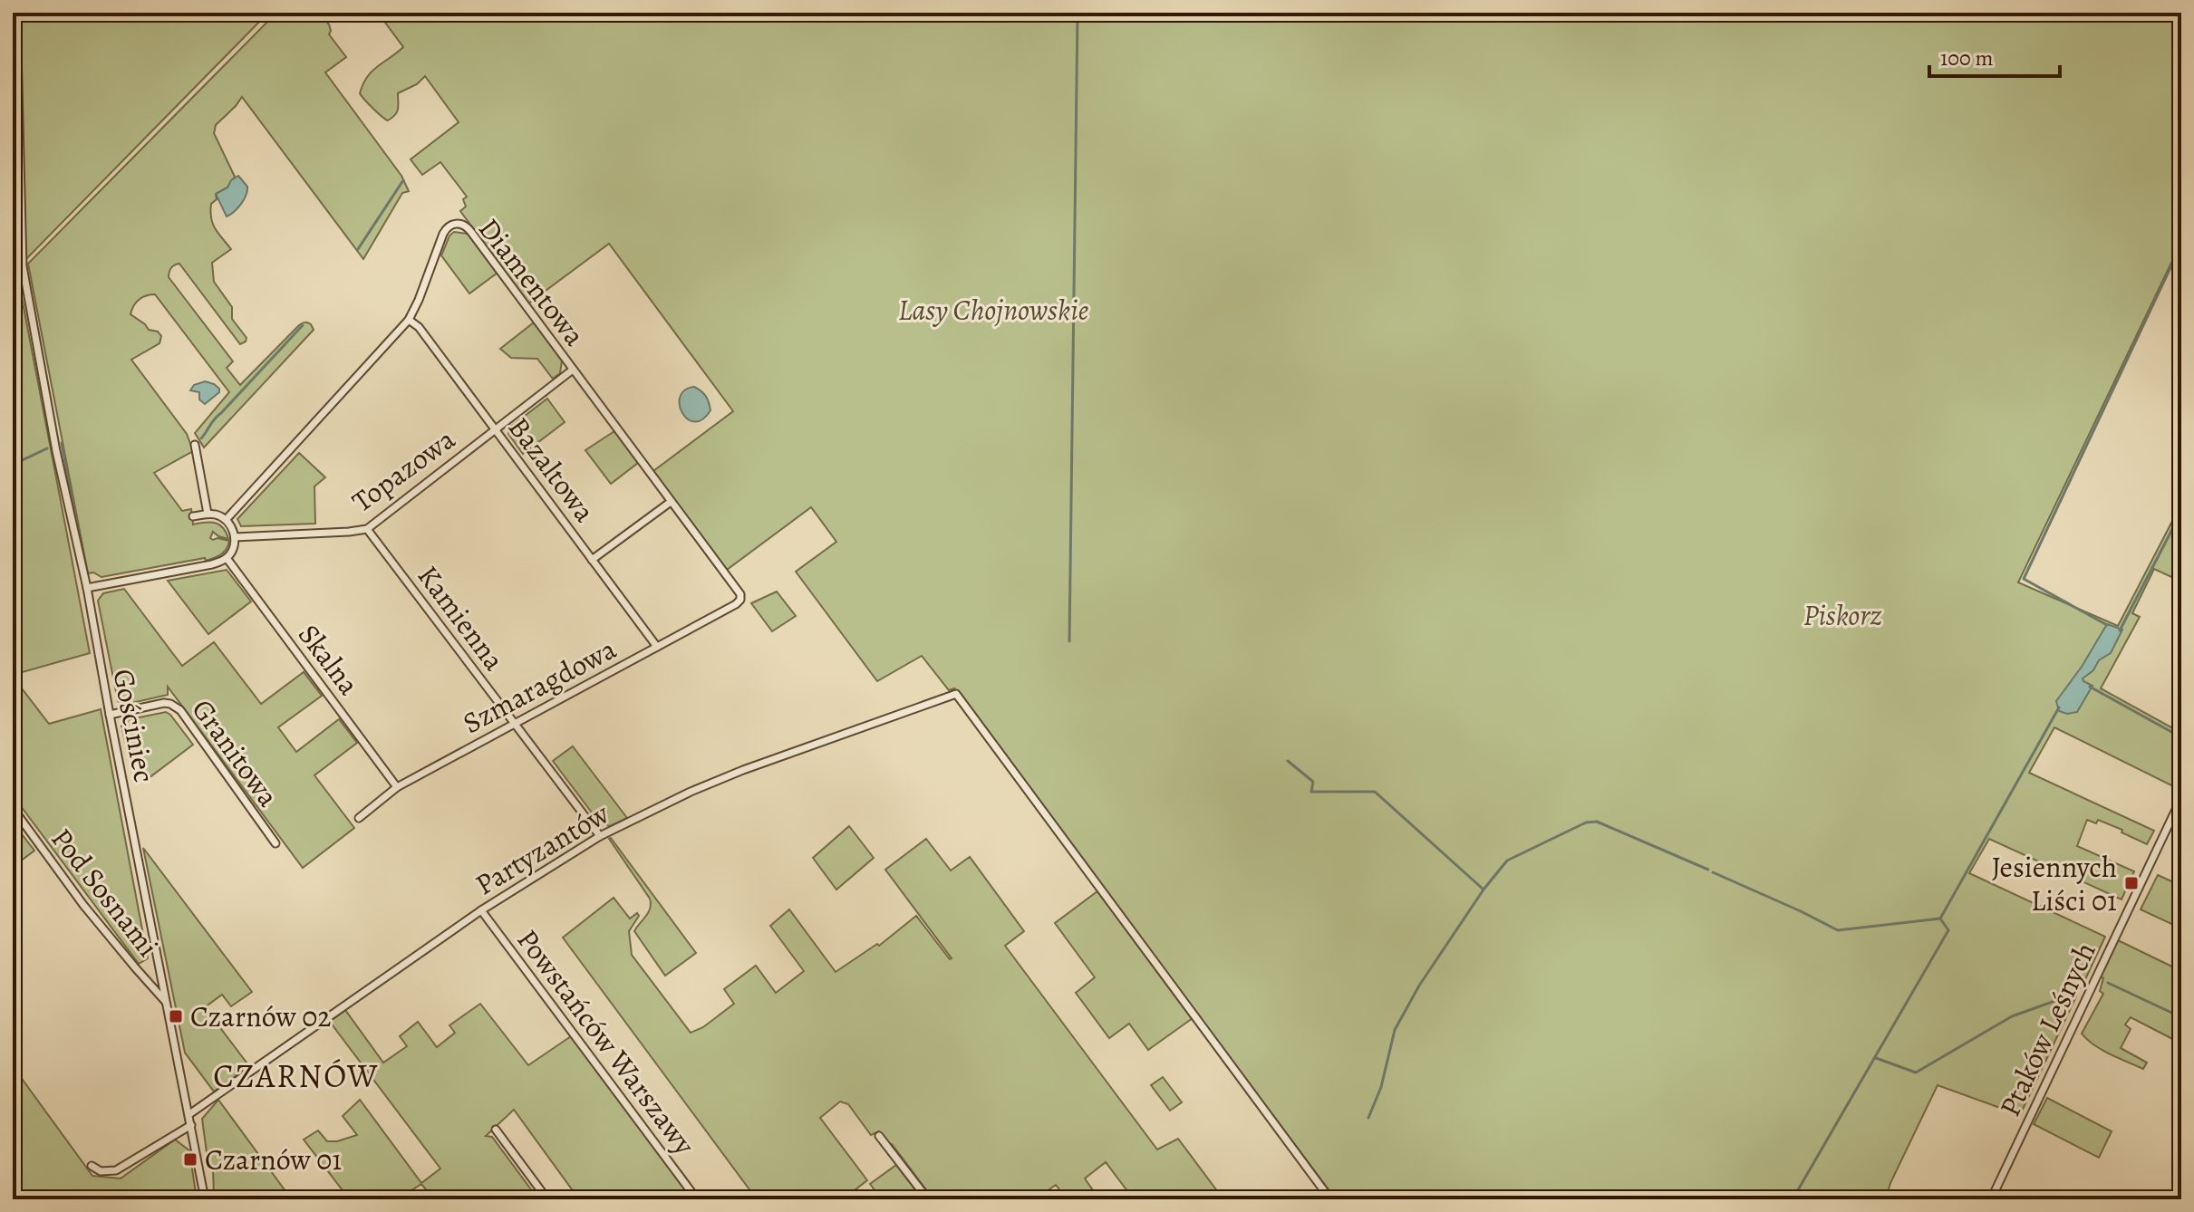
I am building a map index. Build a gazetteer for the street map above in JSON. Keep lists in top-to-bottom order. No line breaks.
{"streets":{"street":["Diamentowa","Bazaltowa","Topazowa","Kamienna","Skalna","Szmaragdowa","Gościniec","Granitowa","Partyzantów","Pod Sosnami","Ptaków Leśnych","Powstańców Warszawy"]},"crossings":[["Diamentowa","Bazaltowa"],["Diamentowa","Topazowa"],["Diamentowa","Szmaragdowa"],["Bazaltowa","Topazowa"],["Bazaltowa","Szmaragdowa"],["Topazowa","Kamienna"],["Kamienna","Szmaragdowa"],["Kamienna","Partyzantów"],["Skalna","Szmaragdowa"],["Gościniec","Granitowa"],["Gościniec","Partyzantów"],["Gościniec","Pod Sosnami"],["Partyzantów","Powstańców Warszawy"]],"districts":["CZARNÓW"],"parks":["Lasy Chojnowskie","Piskorz"],"places":{"transit":["Jesiennych Liści 01","Czarnów 02","Czarnów 01"]},"scale_bar":"100 m"}
